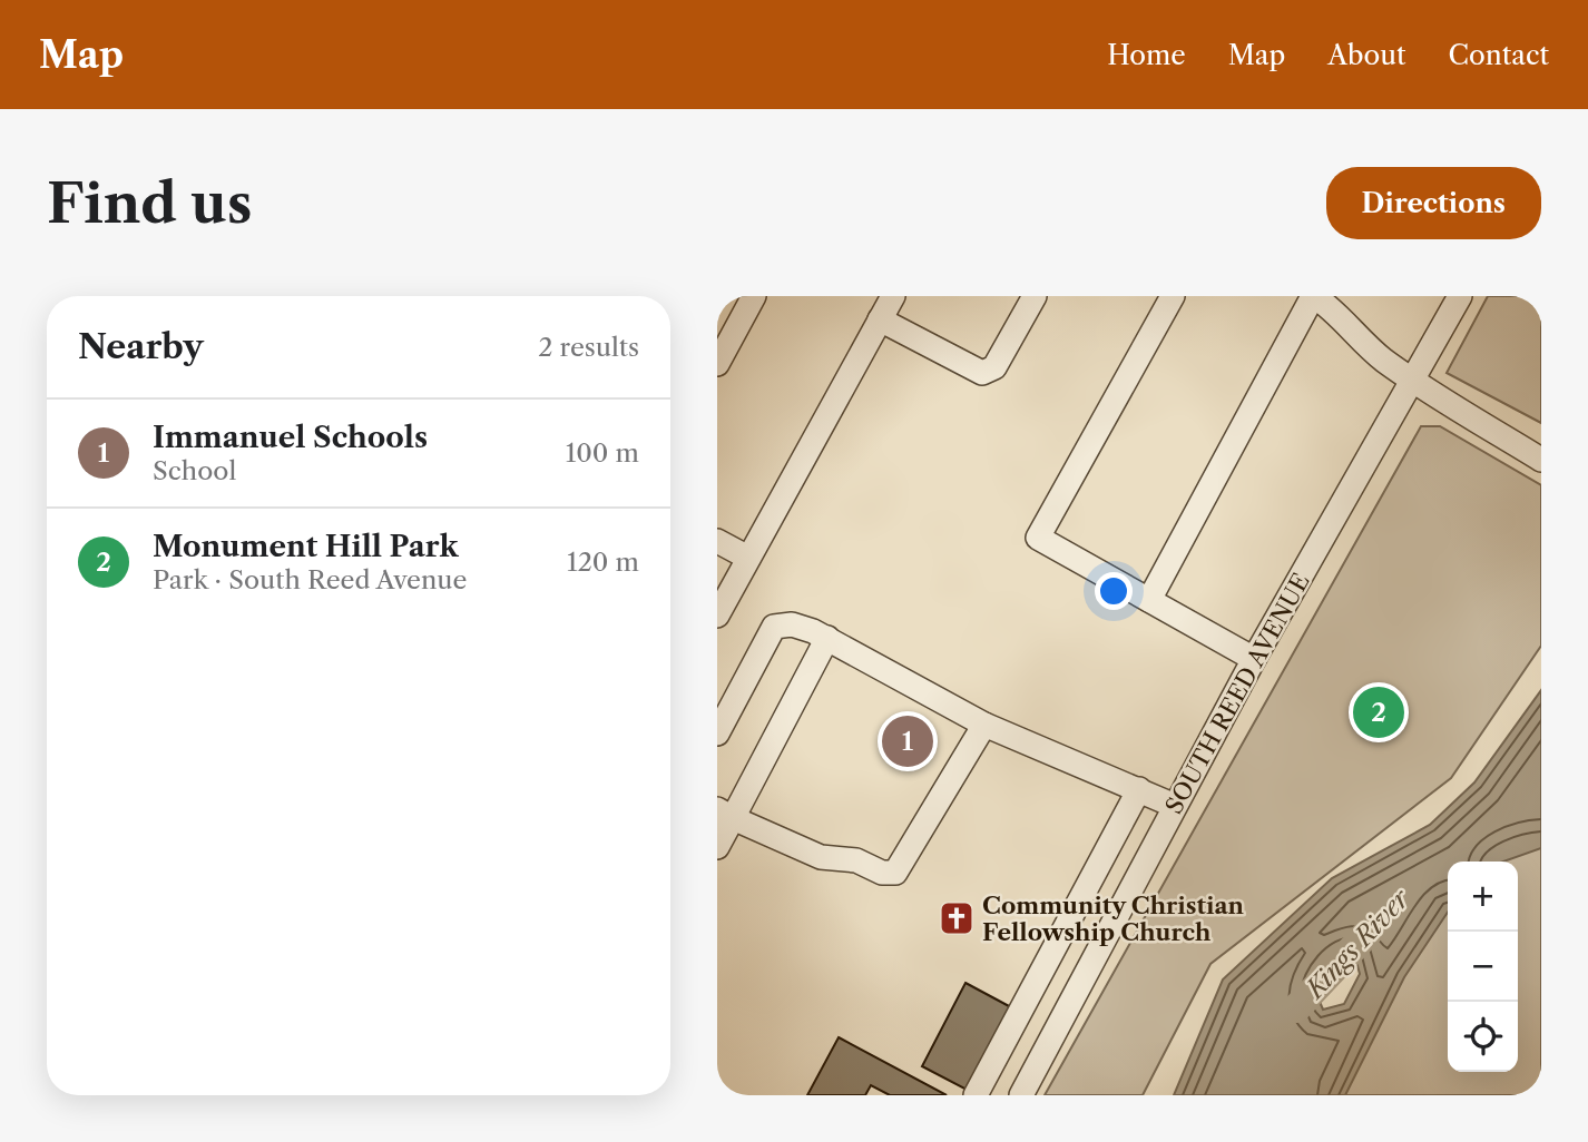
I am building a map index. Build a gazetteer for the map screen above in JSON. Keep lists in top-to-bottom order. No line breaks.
{"streets":{"street":["SOUTH REED AVENUE"]},"water":["Kings River"],"places":{"church":["Community Christian Fellowship Church"]},"page":{"header":"Map","nav":["Home","Map","About","Contact"],"buttons":"Directions","title":"Find us","heading":["Nearby","2 results"],"list":[{"mark":"1","name":"Immanuel Schools","note":"School","value":"100 m"},{"mark":"2","name":"Monument Hill Park","note":"Park · South Reed Avenue","value":"120 m"}],"pins":["2","1"],"map_buttons":["+","−"]}}
